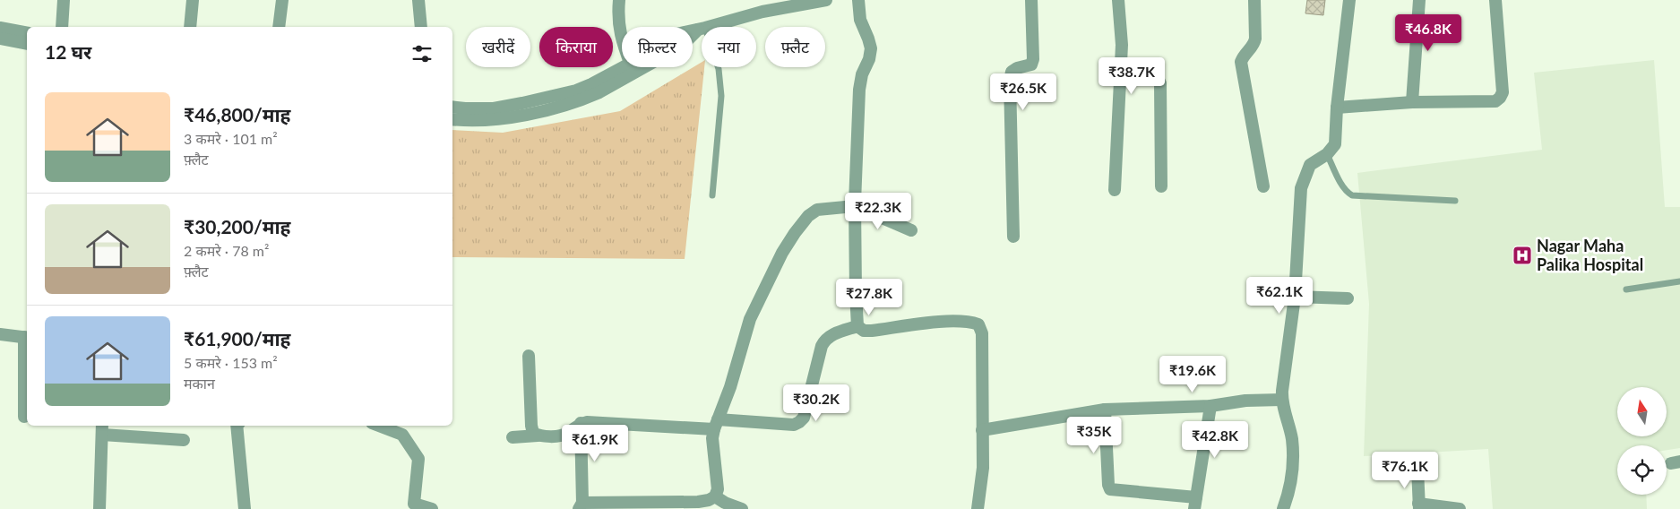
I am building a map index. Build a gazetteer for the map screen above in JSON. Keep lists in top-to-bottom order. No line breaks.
{"places":{"hospital":["Nagar Maha Palika Hospital"]},"north":"top","page":{"price":["₹46.8K","₹38.7K","₹26.5K","₹22.3K","₹62.1K","₹27.8K","₹19.6K","₹30.2K","₹35K","₹42.8K","₹61.9K","₹76.1K"],"chip":["खरीदें","किराया","फ़िल्टर","नया","फ़्लैट"],"heading":"12 घर","list":[{"name":"₹46,800/माह","note":"3 कमरे · 101 m² · फ़्लैट"},{"name":"₹30,200/माह","note":"2 कमरे · 78 m² · फ़्लैट"},{"name":"₹61,900/माह","note":"5 कमरे · 153 m² · मकान"}]}}
